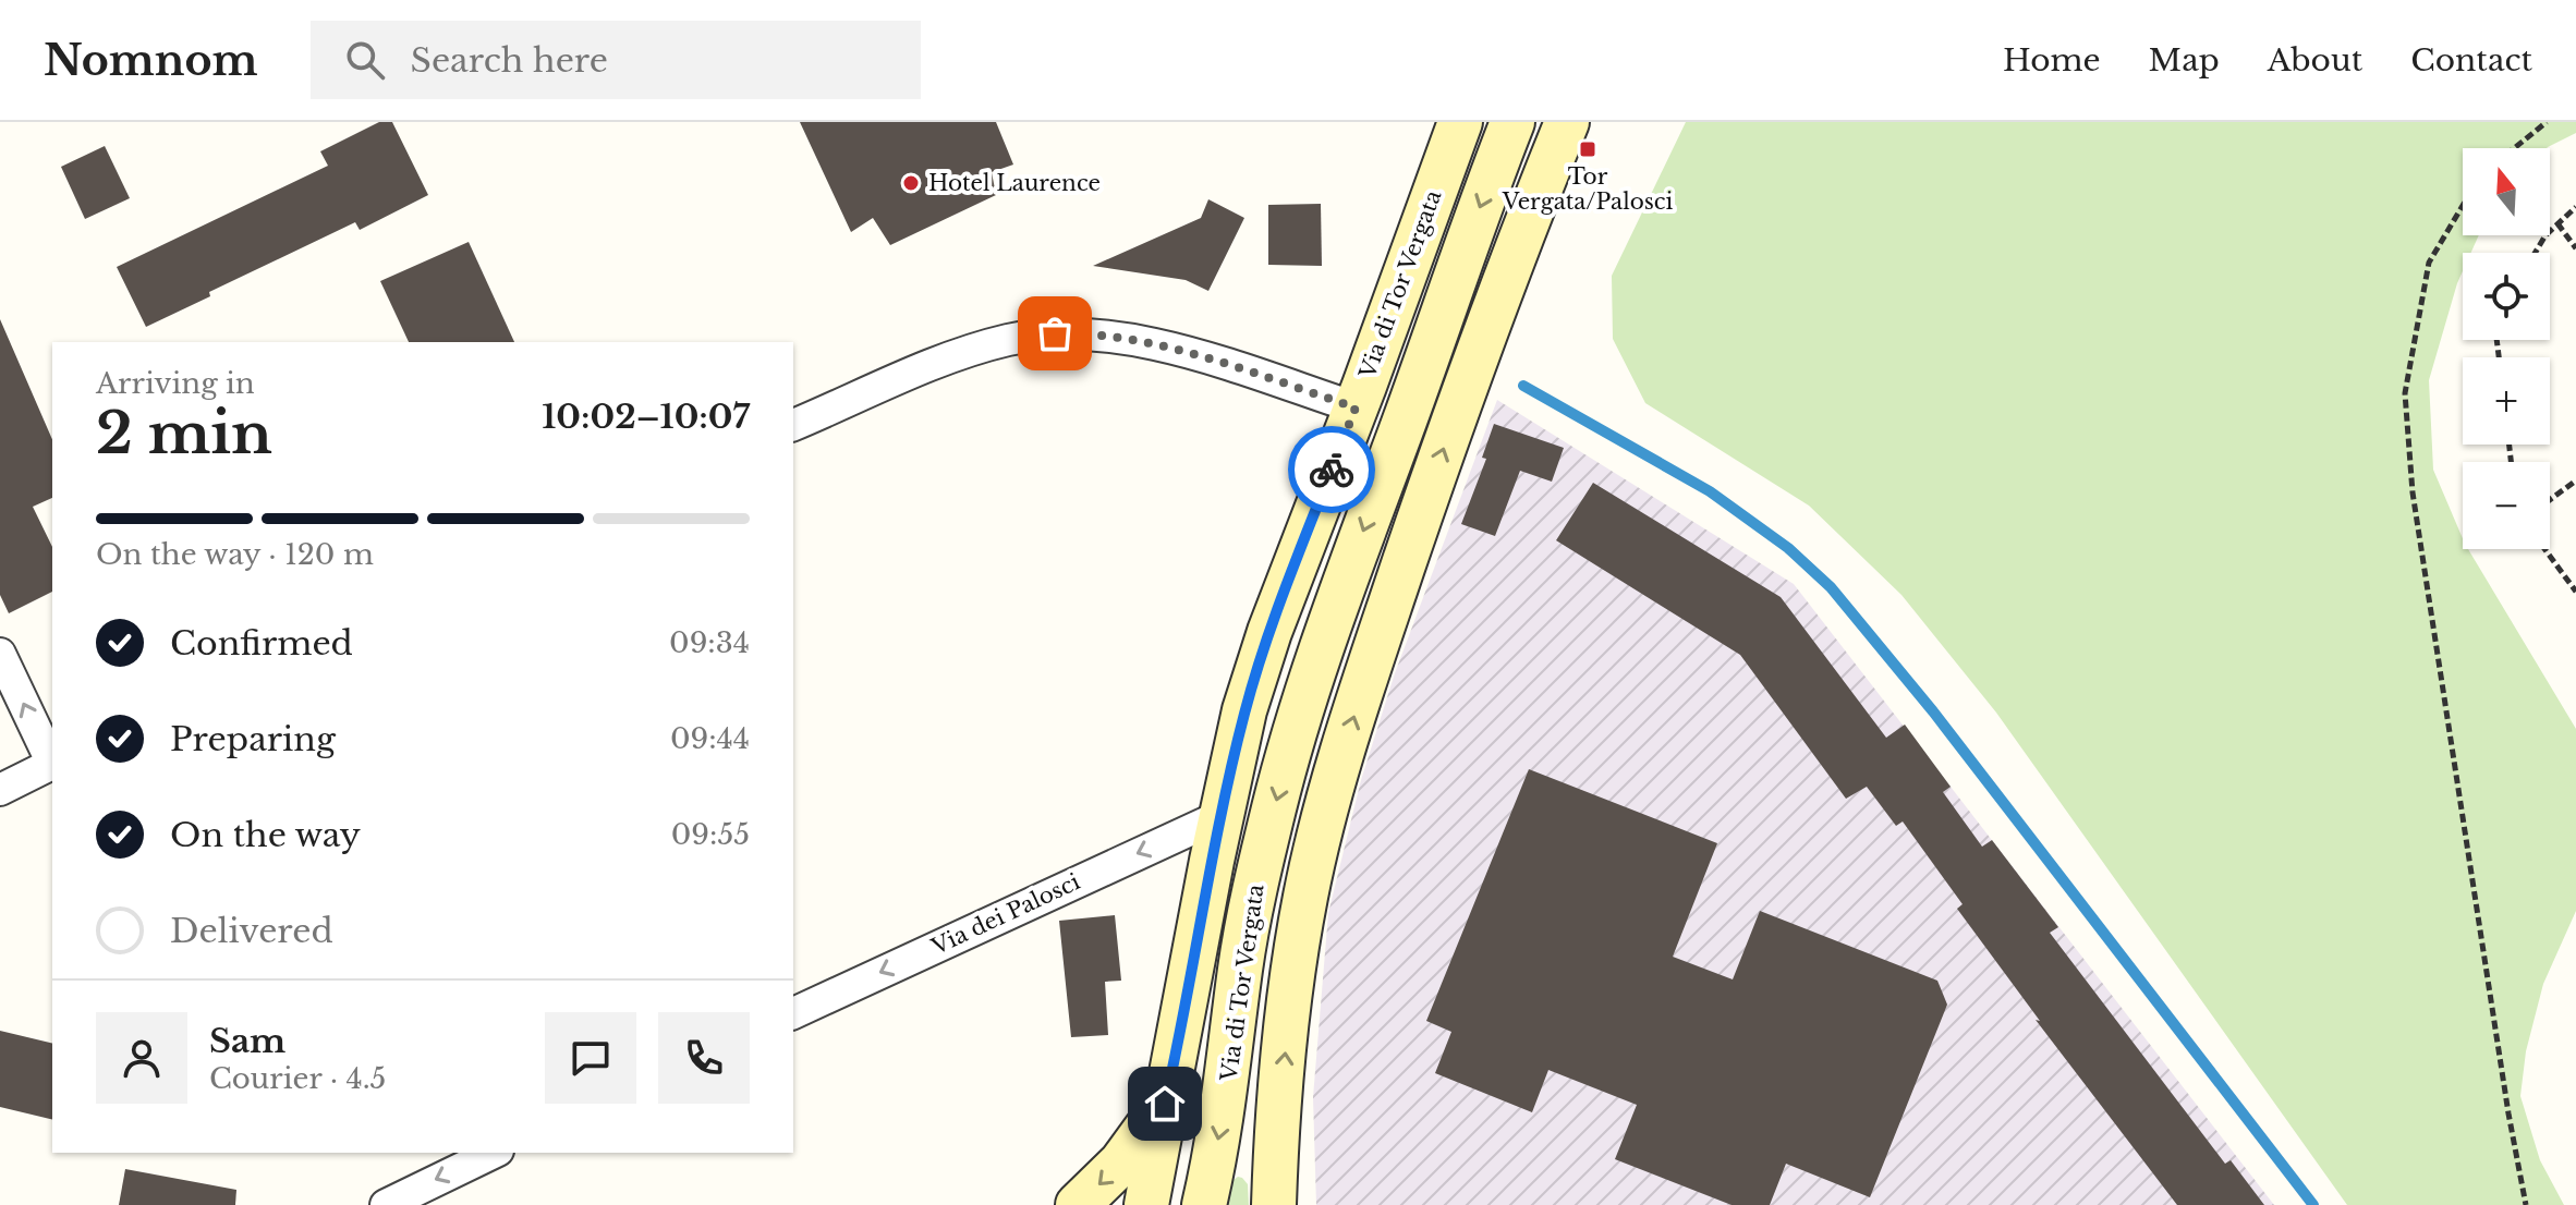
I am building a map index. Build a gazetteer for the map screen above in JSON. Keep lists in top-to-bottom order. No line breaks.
{"streets":{"main road":["Via di Tor Vergata"],"street":["Via dei Palosci"]},"crossings":[["Via di Tor Vergata","Via dei Palosci"]],"one_way":["Via dei Palosci"],"places":{"transit":["Tor Vergata/Palosci"],"other":["Hotel Laurence"]},"north":"top","page":{"header":"Nomnom","search":"Search here","nav":["Home","Map","About","Contact"],"map_buttons":["+","−"],"heading":["2 min","Arriving in","10:02–10:07"],"panel":["Sam","Courier · 4.5"],"bar":"On the way · 120 m","list":[["Confirmed","09:34"],["Preparing","09:44"],["On the way","09:55"],"Delivered"]}}
